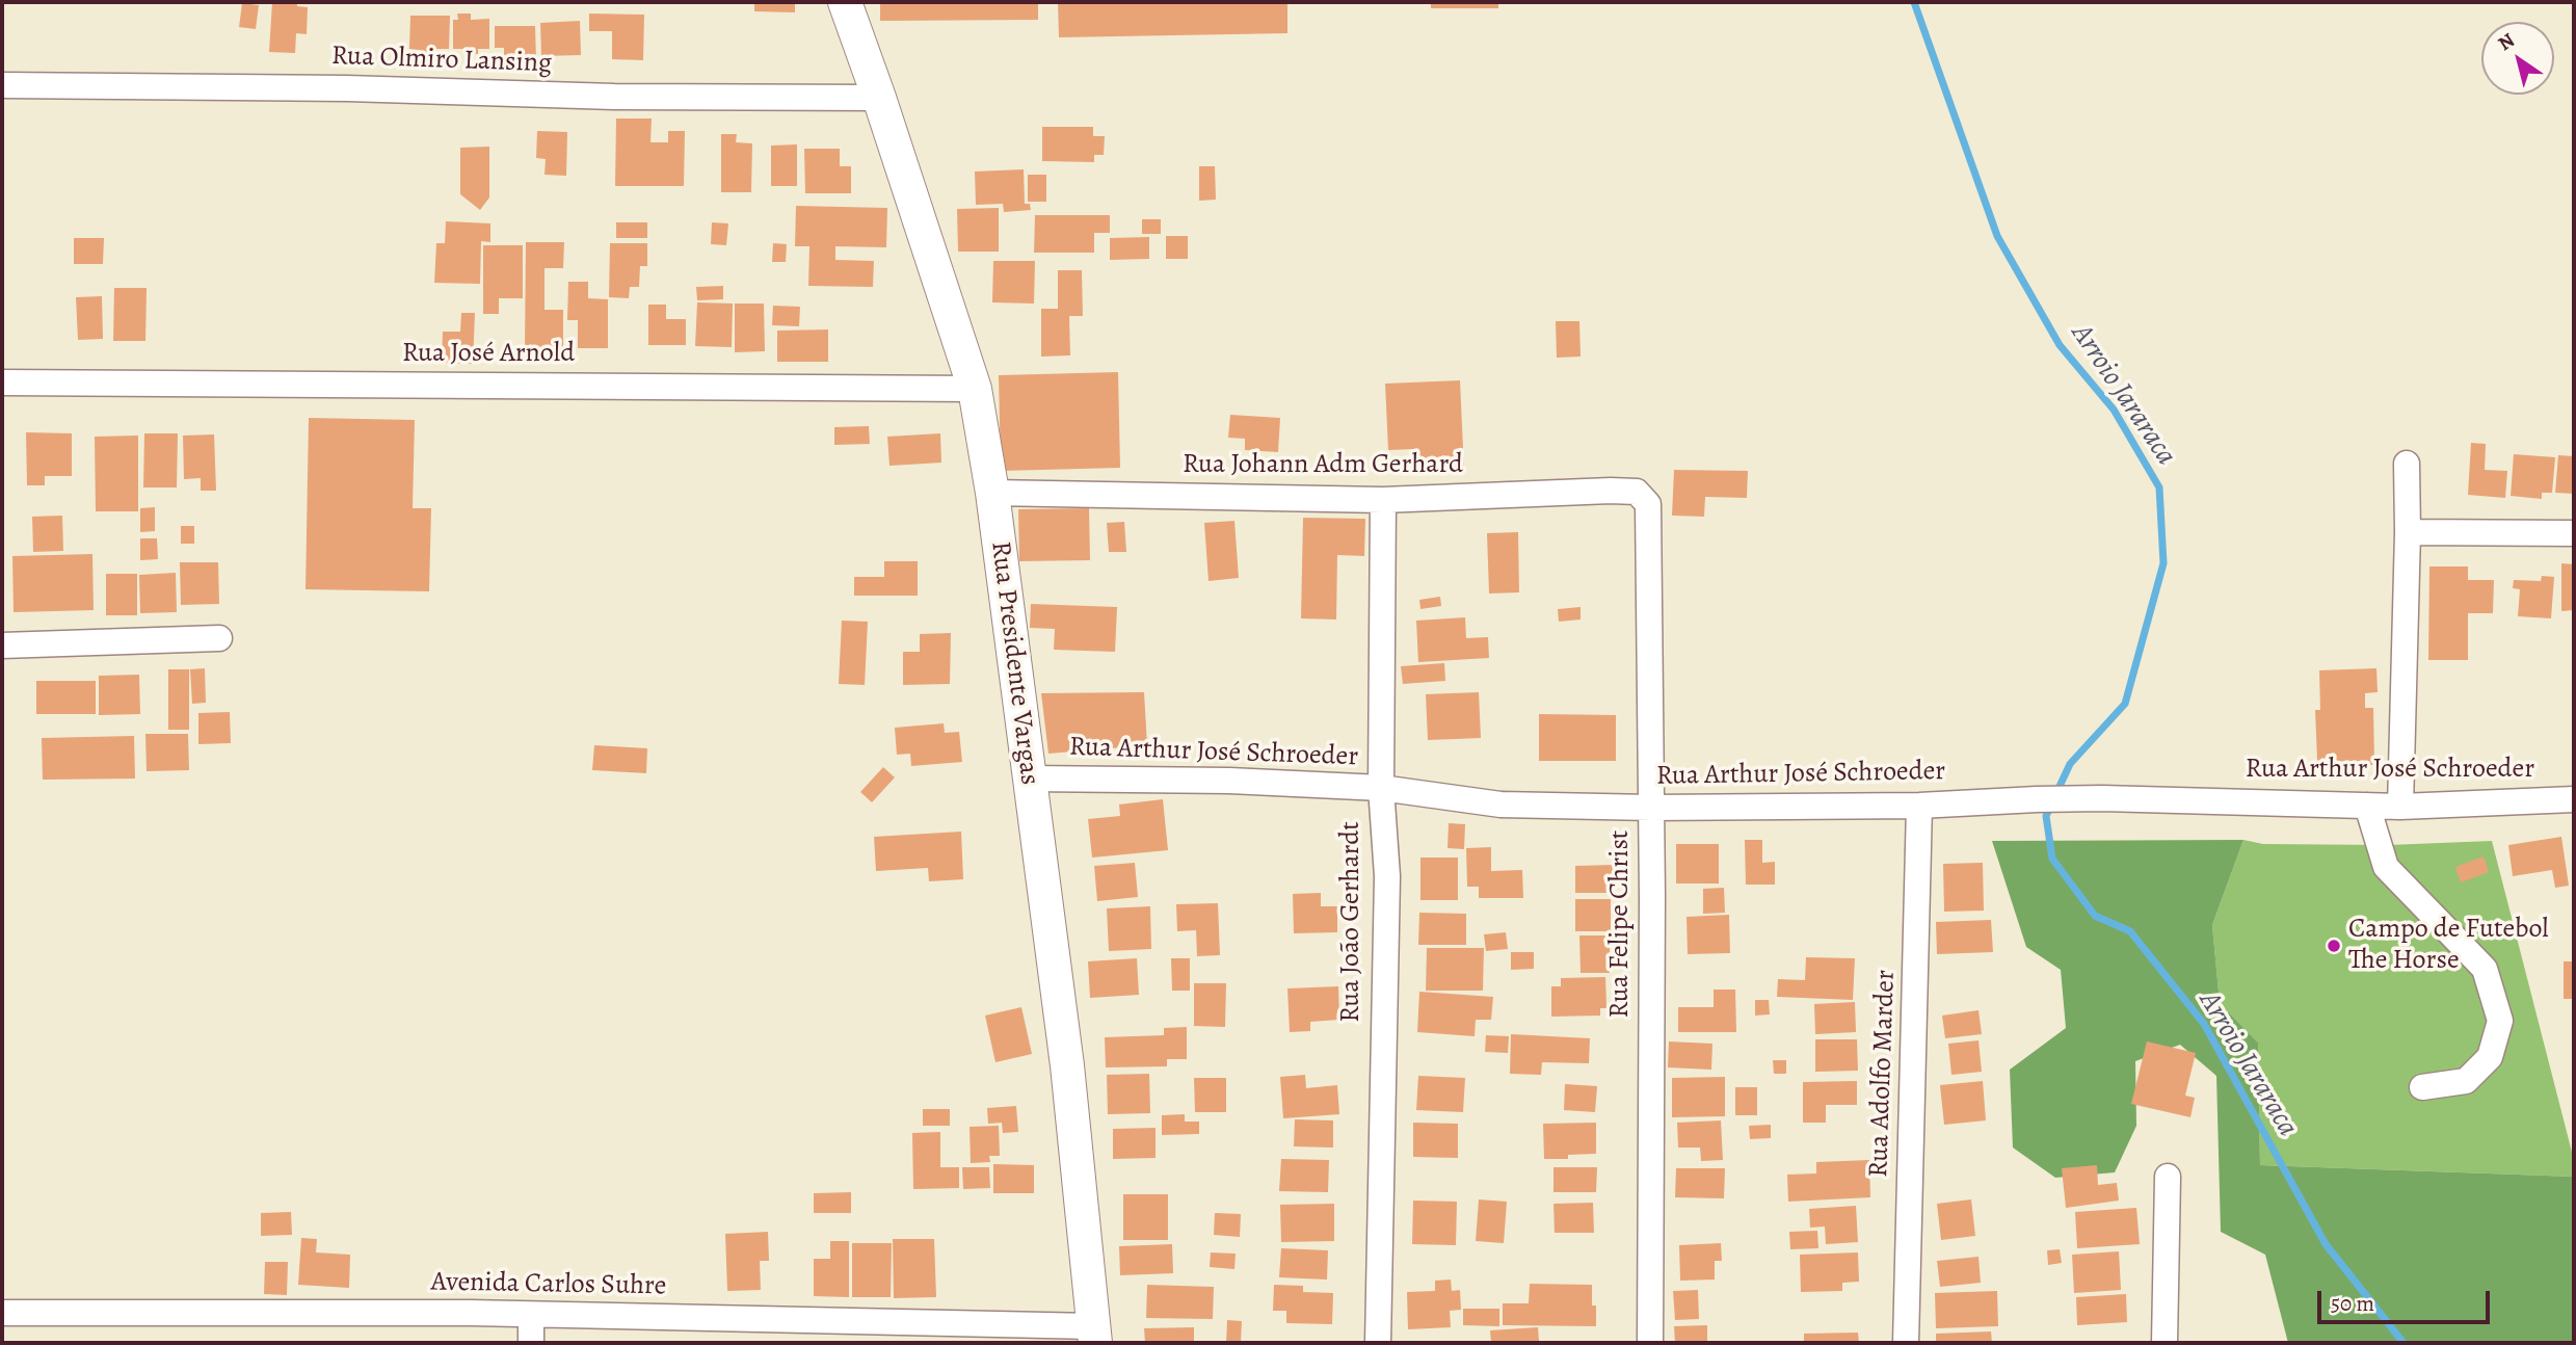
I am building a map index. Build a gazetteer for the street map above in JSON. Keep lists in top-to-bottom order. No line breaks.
{"streets":{"main road":["Rua Presidente Vargas"],"street":["Rua Olmiro Lansing","Rua José Arnold","Rua Johann Adm Gerhard","Rua Arthur José Schroeder","Rua João Gerhardt","Rua Felipe Christ","Rua Adolfo Marder","Avenida Carlos Suhre"]},"crossings":[["Rua Olmiro Lansing","Rua Presidente Vargas"],["Rua José Arnold","Rua Presidente Vargas"],["Rua Johann Adm Gerhard","Rua Presidente Vargas"],["Rua Johann Adm Gerhard","Rua João Gerhardt"],["Rua Johann Adm Gerhard","Rua Felipe Christ"],["Rua Presidente Vargas","Rua Arthur José Schroeder"],["Rua Presidente Vargas","Avenida Carlos Suhre"],["Rua Arthur José Schroeder","Rua João Gerhardt"],["Rua Arthur José Schroeder","Rua Felipe Christ"],["Rua Arthur José Schroeder","Rua Adolfo Marder"]],"water":["Arroio Jararaca"],"places":["Campo de Futebol The Horse"],"scale_bar":"50 m","north":"top left"}
